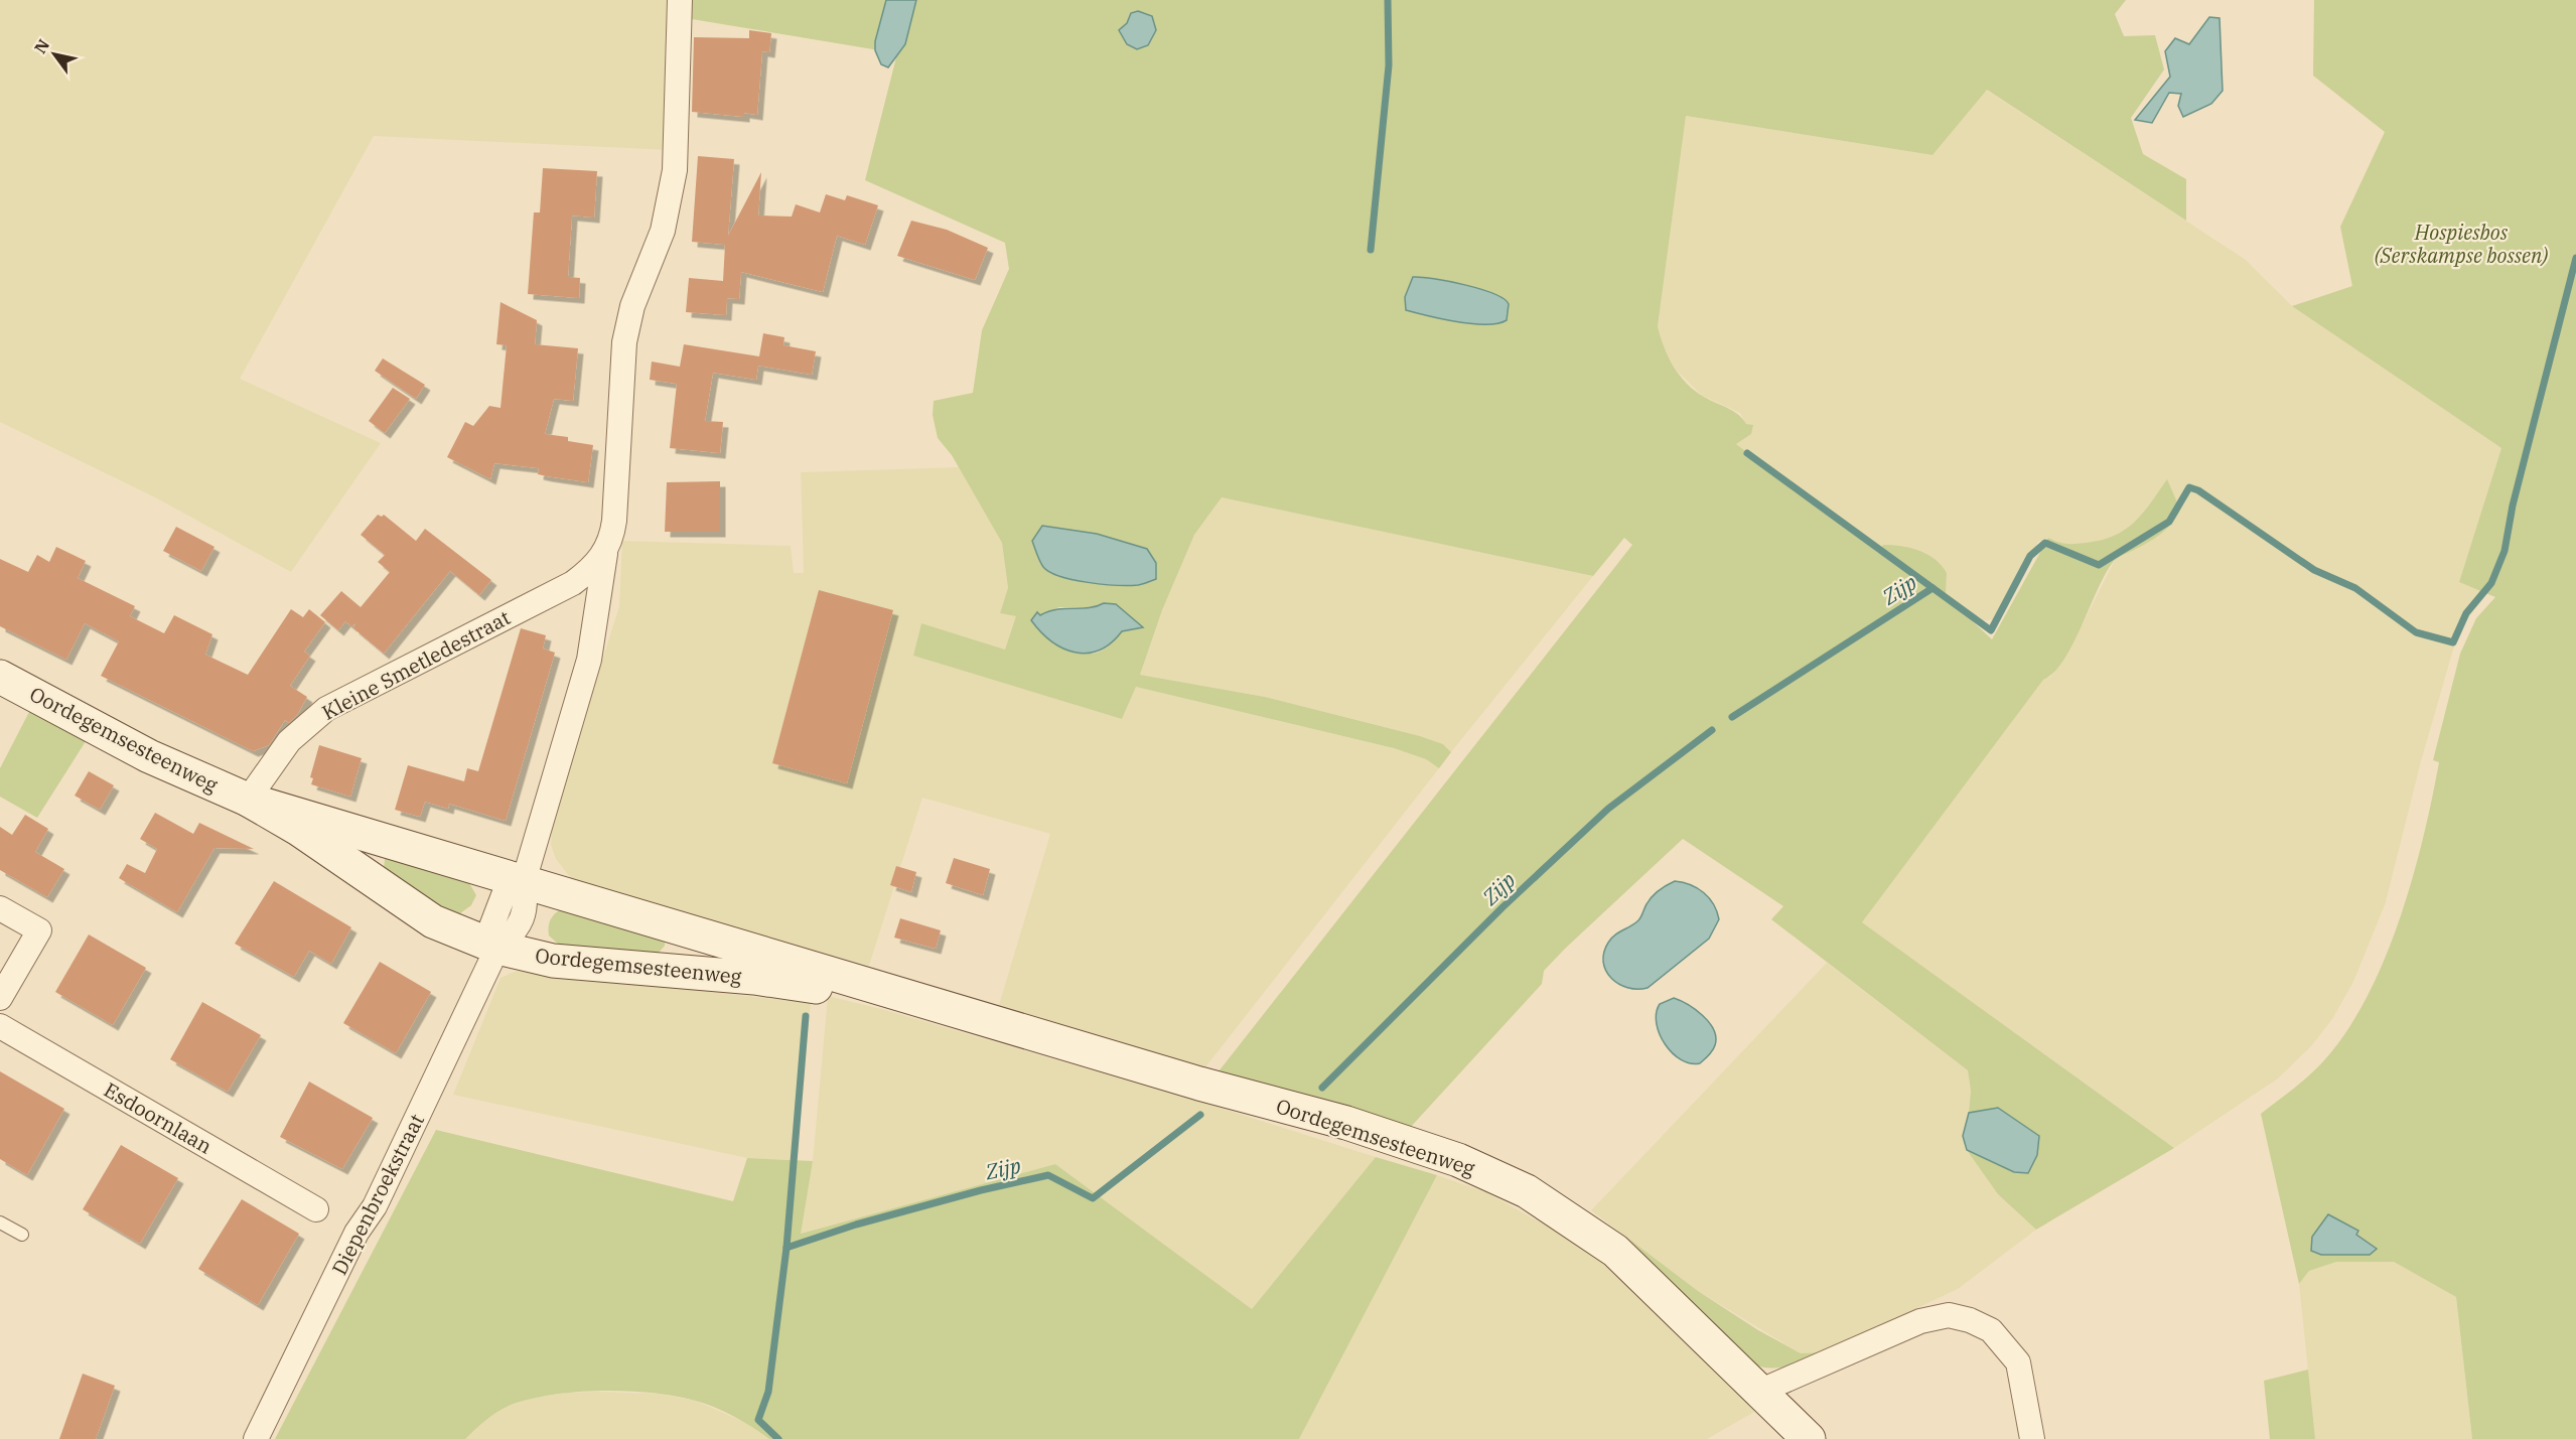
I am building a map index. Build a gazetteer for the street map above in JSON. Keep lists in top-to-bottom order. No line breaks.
{"streets":{"street":["Kleine Smetledestraat","Oordegemsesteenweg","Esdoornlaan","Diepenbroekstraat"]},"crossings":[["Kleine Smetledestraat","Oordegemsesteenweg"],["Kleine Smetledestraat","Diepenbroekstraat"],["Oordegemsesteenweg","Diepenbroekstraat"]],"water":["Zijp"],"parks":["Hospiesbos (Serskampse bossen)"],"north":"top left"}
